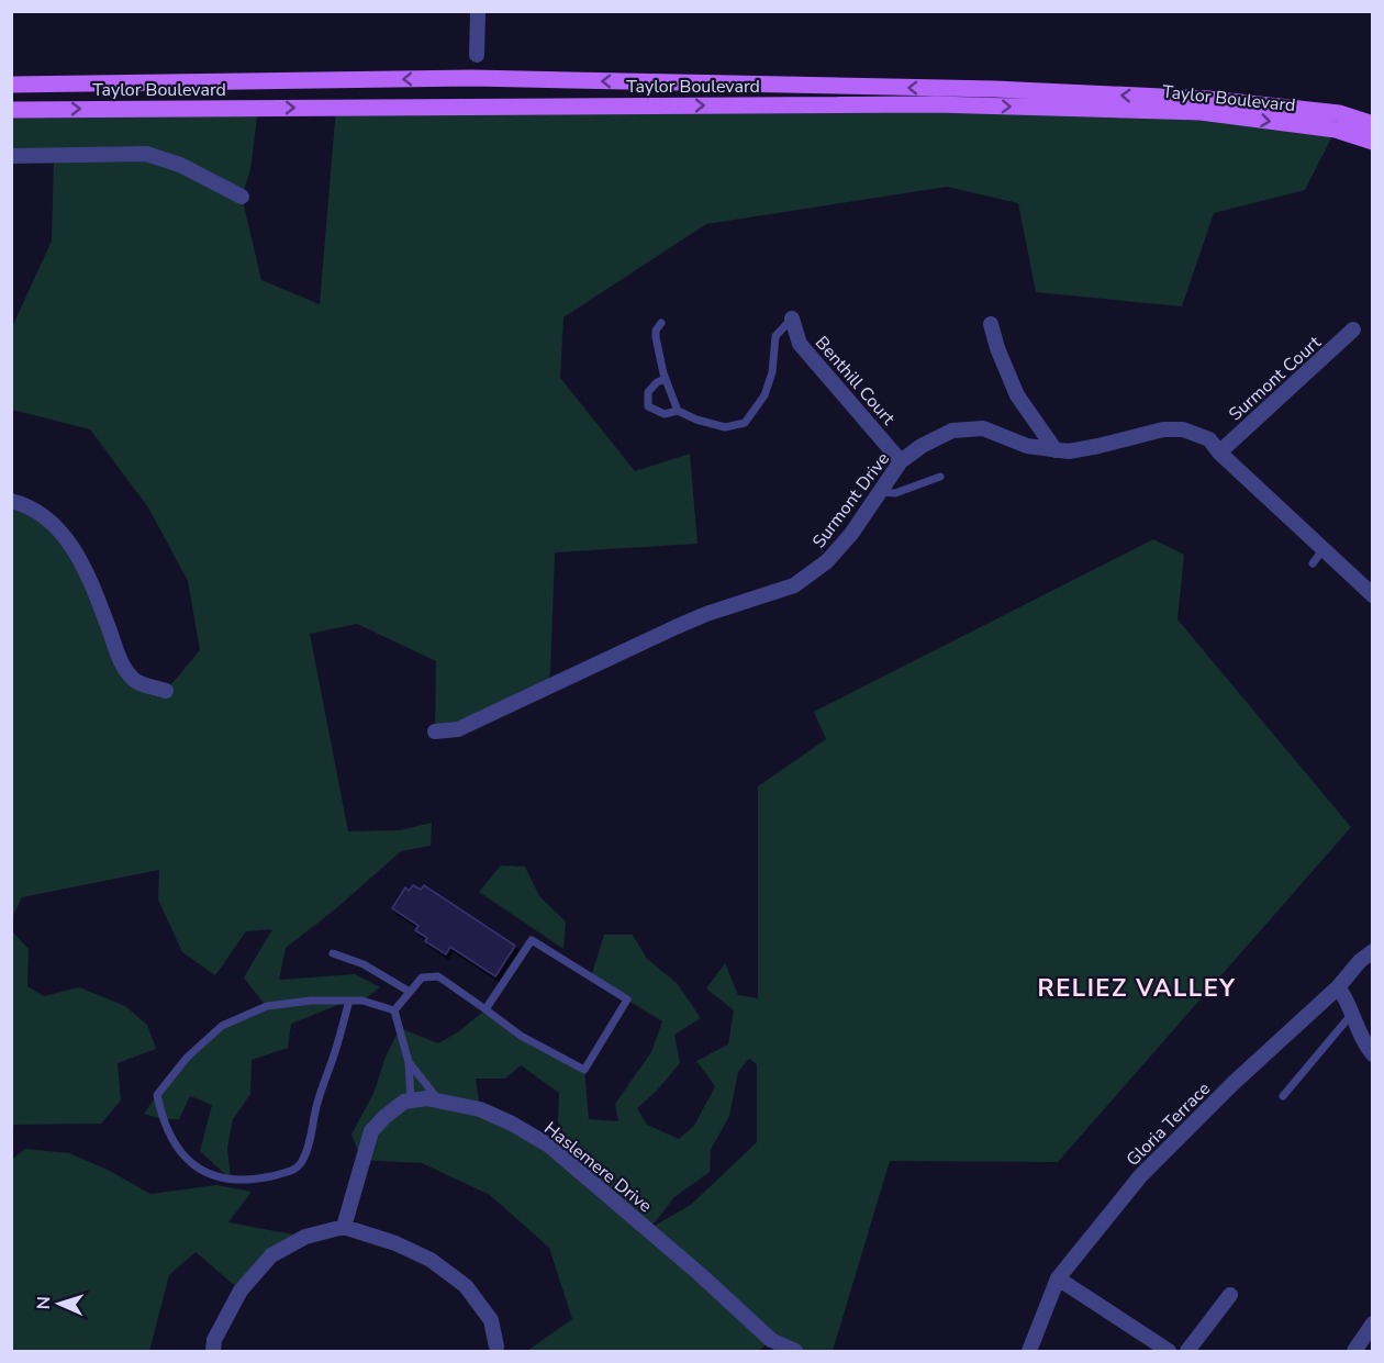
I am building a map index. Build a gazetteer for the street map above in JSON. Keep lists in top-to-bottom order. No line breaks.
{"streets":{"main road":["Taylor Boulevard"],"street":["Surmont Court","Benthill Court","Surmont Drive","Gloria Terrace","Haslemere Drive"]},"crossings":[["Surmont Court","Surmont Drive"],["Benthill Court","Surmont Drive"]],"districts":["RELIEZ VALLEY"],"north":"left"}
